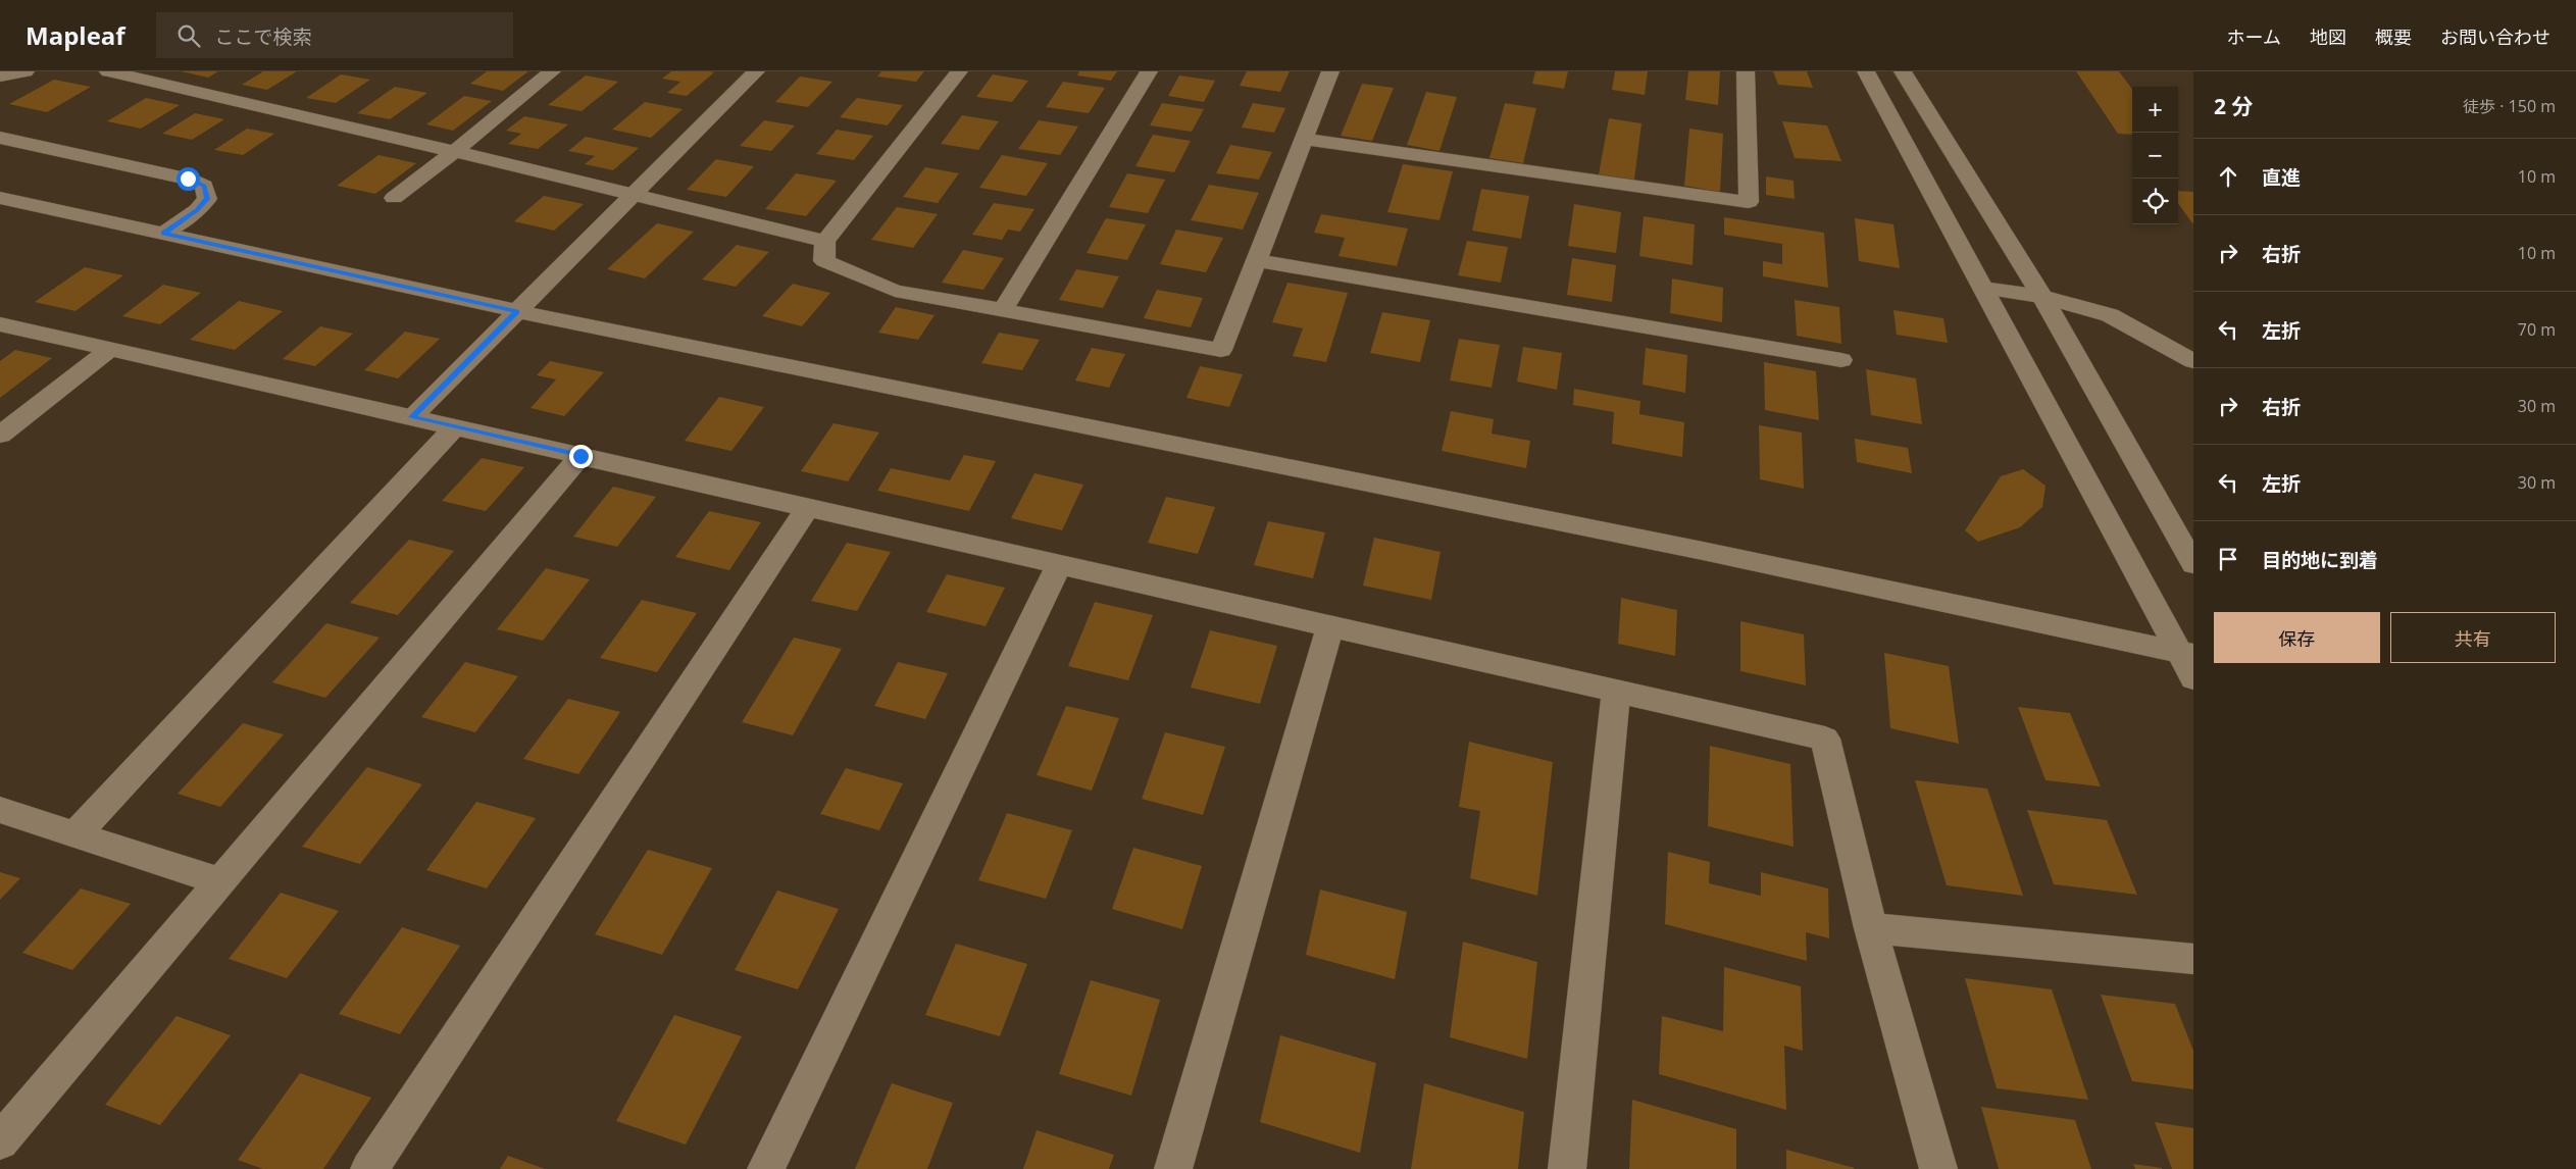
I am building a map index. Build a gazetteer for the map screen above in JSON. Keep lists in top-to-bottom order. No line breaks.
{"page":{"header":"Mapleaf","search":"ここで検索","nav":["ホーム","地図","概要","お問い合わせ"],"heading":["2 分","徒歩 · 150 m"],"map_buttons":["+","−"],"list":[["直進","10 m"],["右折","10 m"],["左折","70 m"],["右折","30 m"],["左折","30 m"],"目的地に到着"],"buttons":["保存","共有"]}}
